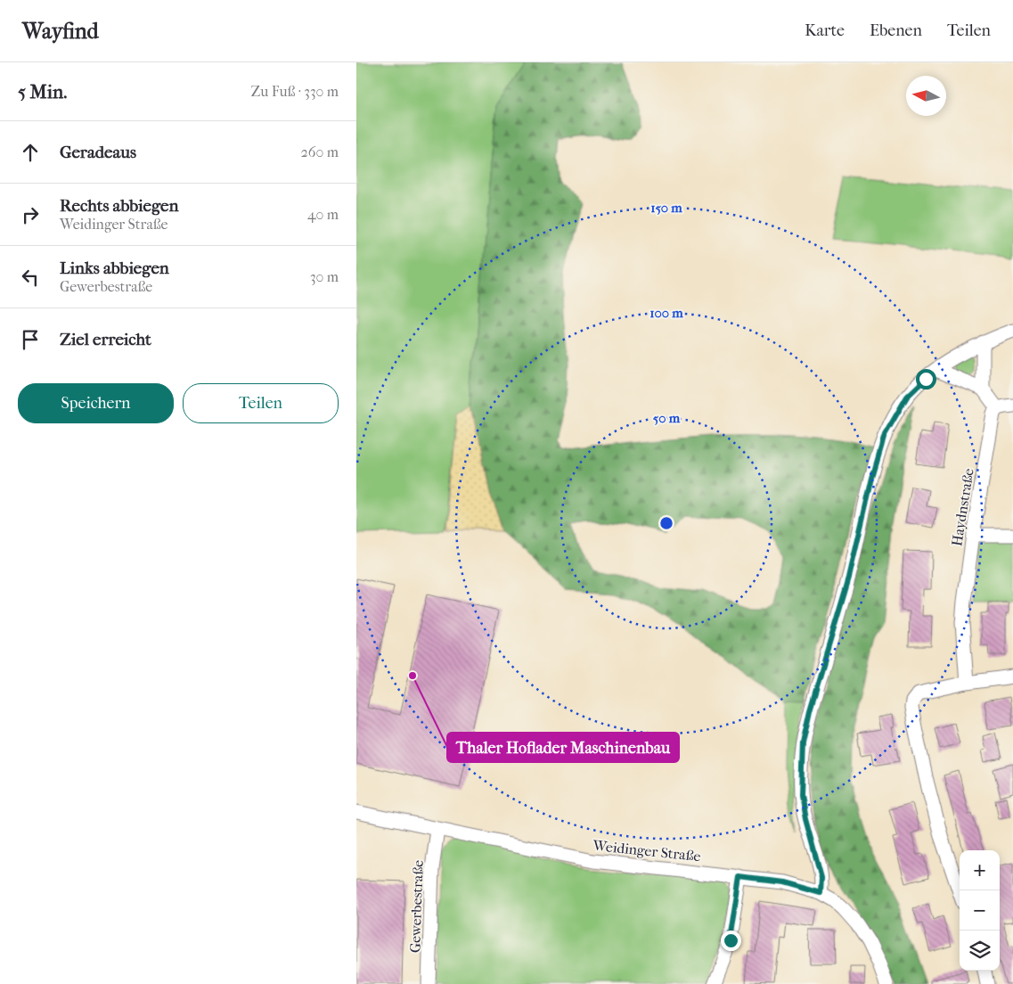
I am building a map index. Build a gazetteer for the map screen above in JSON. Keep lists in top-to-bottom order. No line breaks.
{"streets":{"street":["Haydnstraße","Weidinger Straße","Gewerbestraße"]},"crossings":[["Weidinger Straße","Gewerbestraße"]],"places":["Thaler Hoflader Maschinenbau"],"north":"left","page":{"header":"Wayfind","nav":["Karte","Ebenen","Teilen"],"heading":["5 Min.","Zu Fuß · 330 m"],"list":[["Geradeaus","260 m"],["Rechts abbiegen","Weidinger Straße","40 m"],["Links abbiegen","Gewerbestraße","30 m"],"Ziel erreicht"],"buttons":["Speichern","Teilen"],"map_buttons":["+","−"]},"rings":["150 m","100 m","50 m"]}
